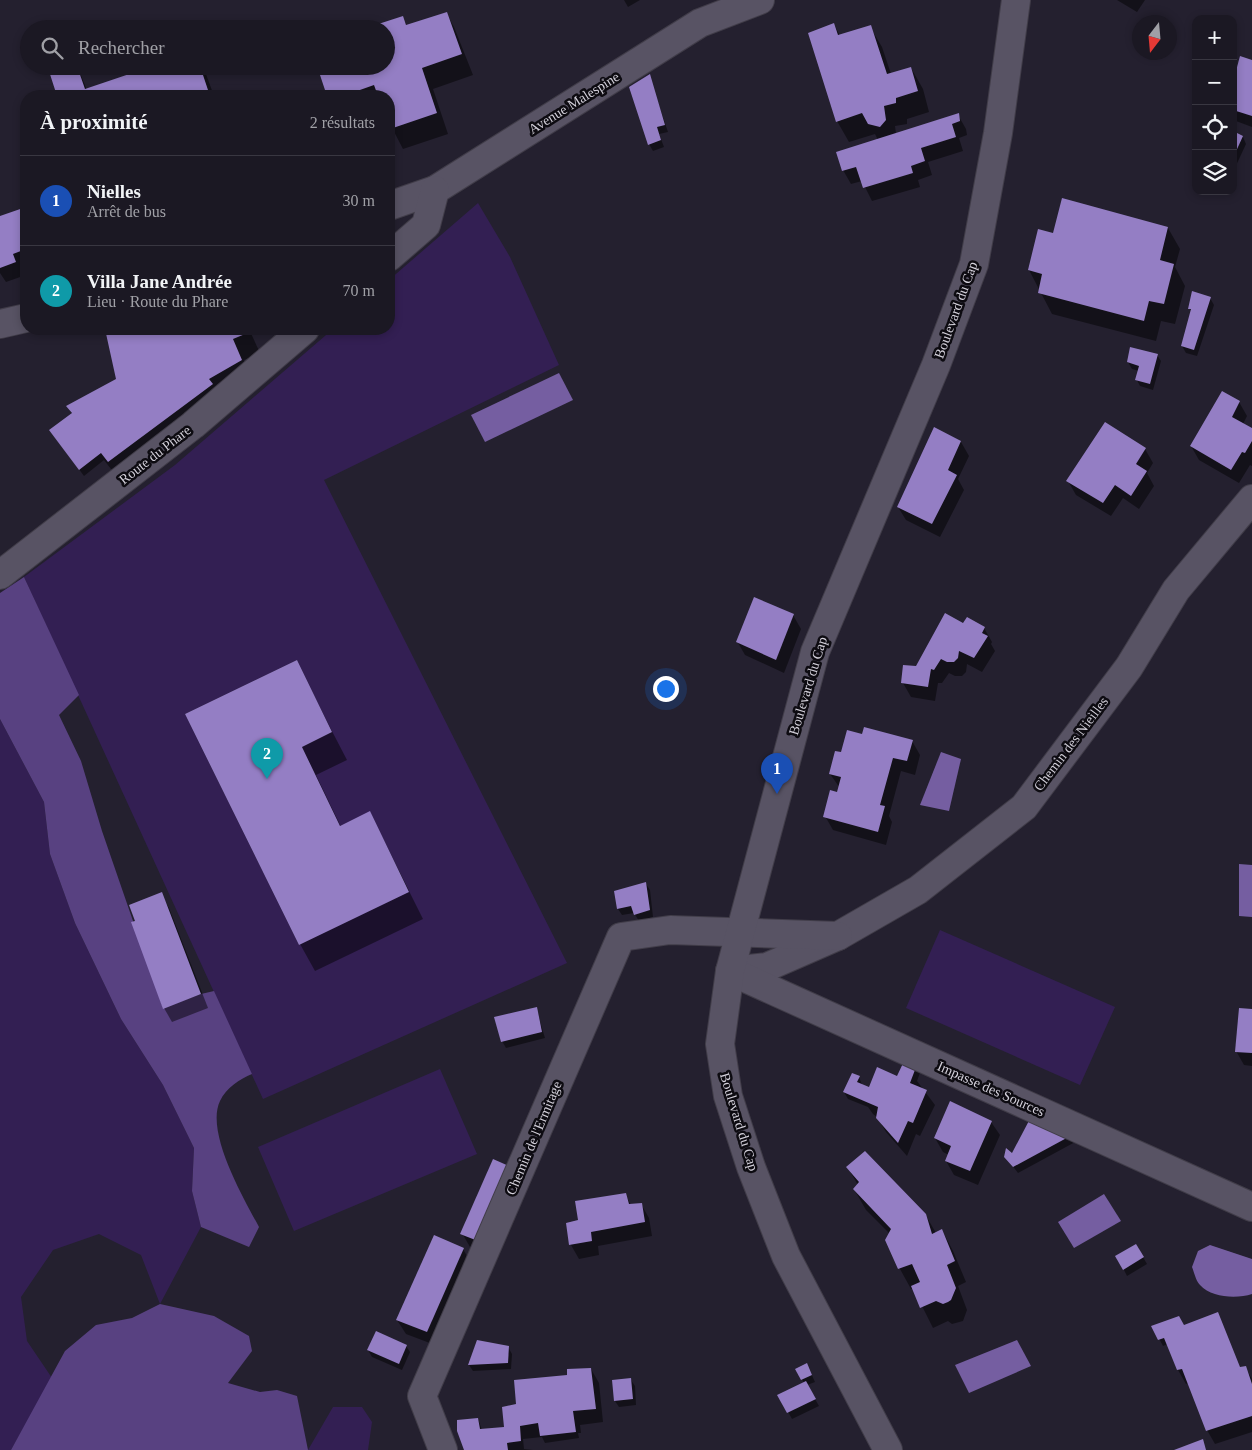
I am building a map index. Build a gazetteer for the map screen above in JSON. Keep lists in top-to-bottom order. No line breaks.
{"streets":{"street":["Avenue Malespine","Boulevard du Cap","Route du Phare","Chemin des Nieilles","Impasse des Sources","Chemin de l'Ermitage"]},"crossings":[["Boulevard du Cap","Chemin des Nieilles"],["Boulevard du Cap","Impasse des Sources"],["Boulevard du Cap","Chemin de l'Ermitage"],["Chemin des Nieilles","Impasse des Sources"]],"north":"bottom","page":{"map_buttons":["+","−"],"search":"Rechercher","heading":["À proximité","2 résultats"],"list":[{"mark":"1","name":"Nielles","note":"Arrêt de bus","value":"30 m"},{"mark":"2","name":"Villa Jane Andrée","note":"Lieu · Route du Phare","value":"70 m"}],"pins":["2","1"]}}
